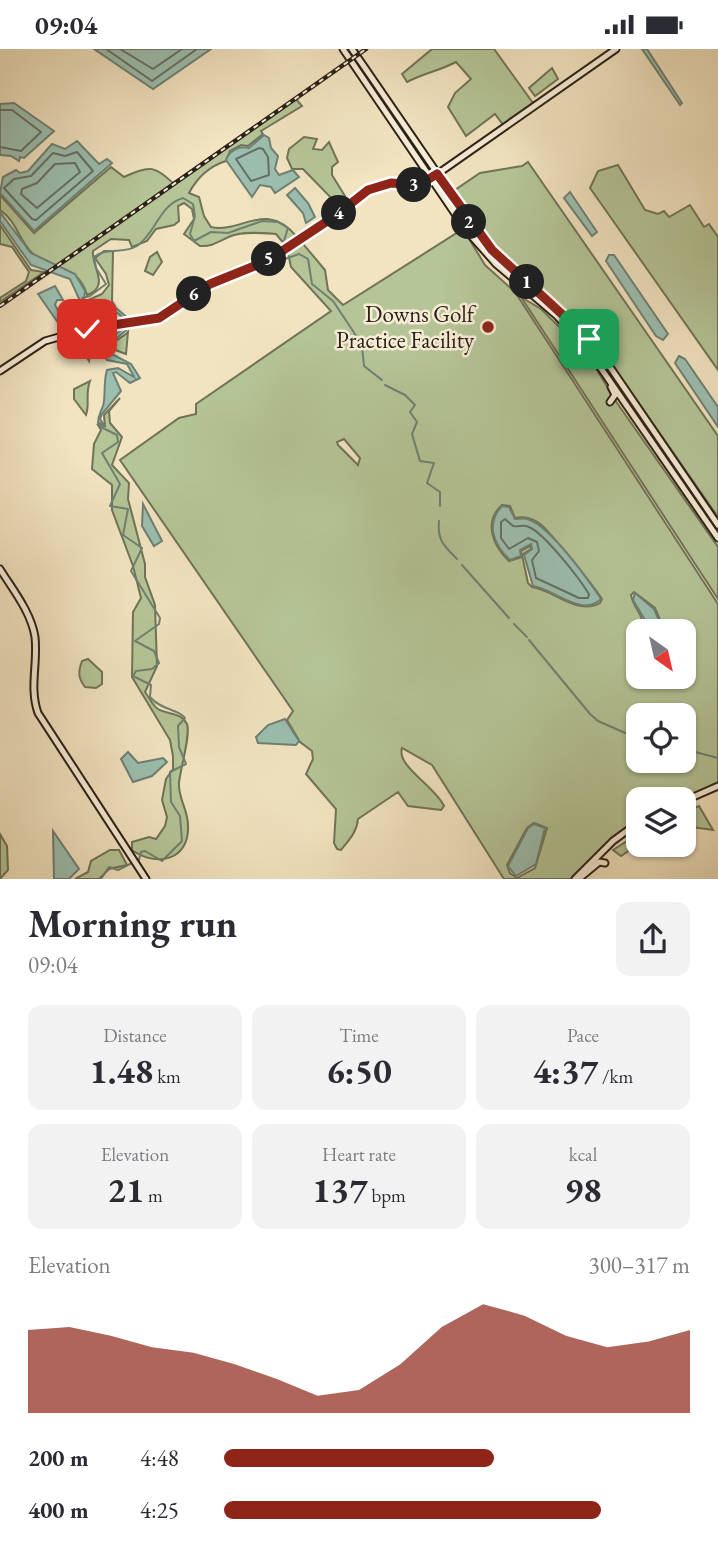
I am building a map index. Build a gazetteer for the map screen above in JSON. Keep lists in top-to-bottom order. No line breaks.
{"places":["Downs Golf Practice Facility"],"north":"bottom right","page":{"status":"09:04","pins":["3","4","2","5","1","6"],"heading":["Morning run","09:04"],"stats":[["Distance","1.48 km"],["Time","6:50"],["Pace","4:37 /km"],["Elevation","21 m"],["Heart rate","137 bpm"],["kcal","98"]],"chart":["Elevation","300–317 m"],"list":[{"name":"200 m","note":"4:48"},{"name":"400 m","note":"4:25"}]}}
